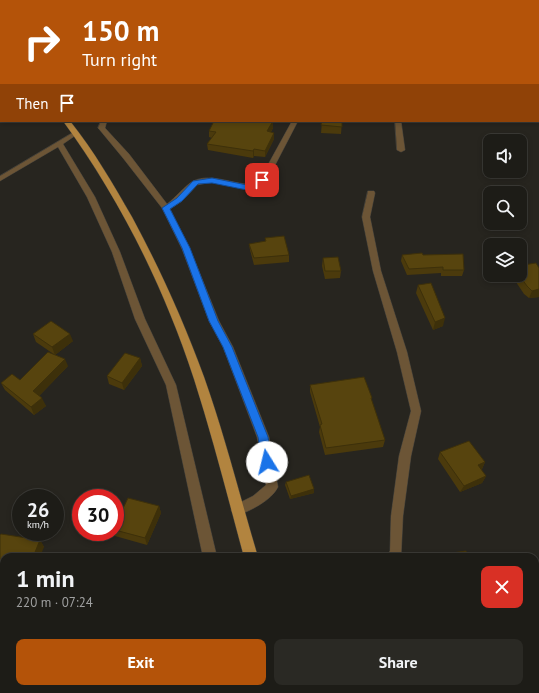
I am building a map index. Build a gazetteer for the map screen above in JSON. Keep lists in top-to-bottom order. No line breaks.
{"page":{"turn":["150 m","Turn right"],"then":"Then","speed":"26 km/h","limit":"30","heading":["1 min","220 m · 07:24"],"buttons":["Exit","Share"]}}
